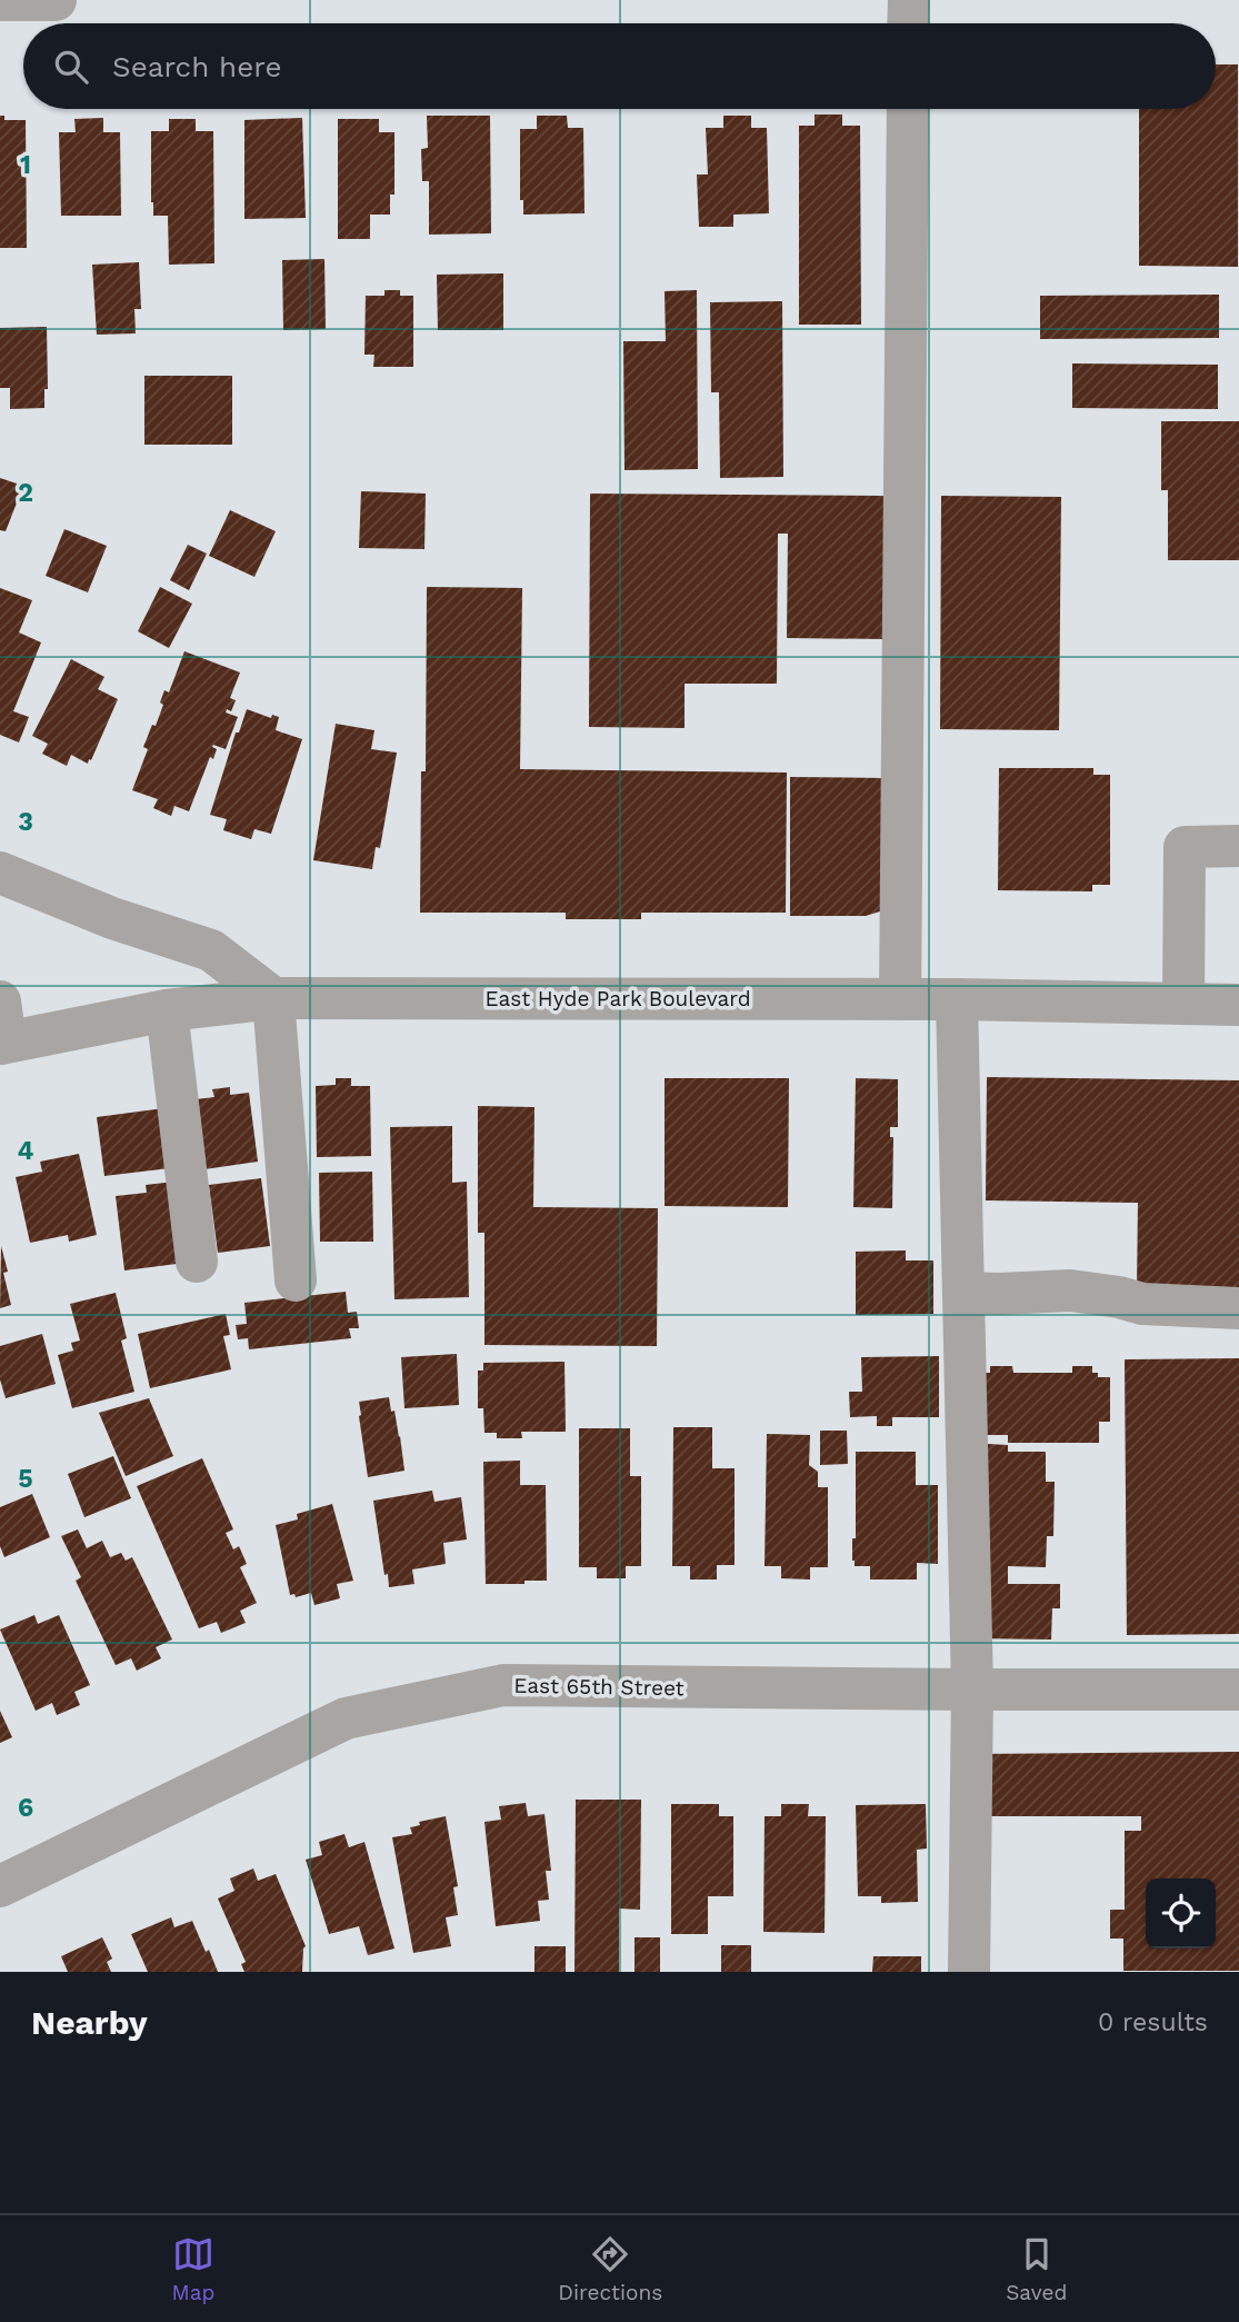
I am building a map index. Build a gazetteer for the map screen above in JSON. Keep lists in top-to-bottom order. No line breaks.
{"streets":{"street":["East Hyde Park Boulevard","East 65th Street"]},"page":{"search":"Search here","heading":["Nearby","0 results"],"nav":["Map","Directions","Saved"]},"grid":{"rows":["1","2","3","4","5","6"]}}
